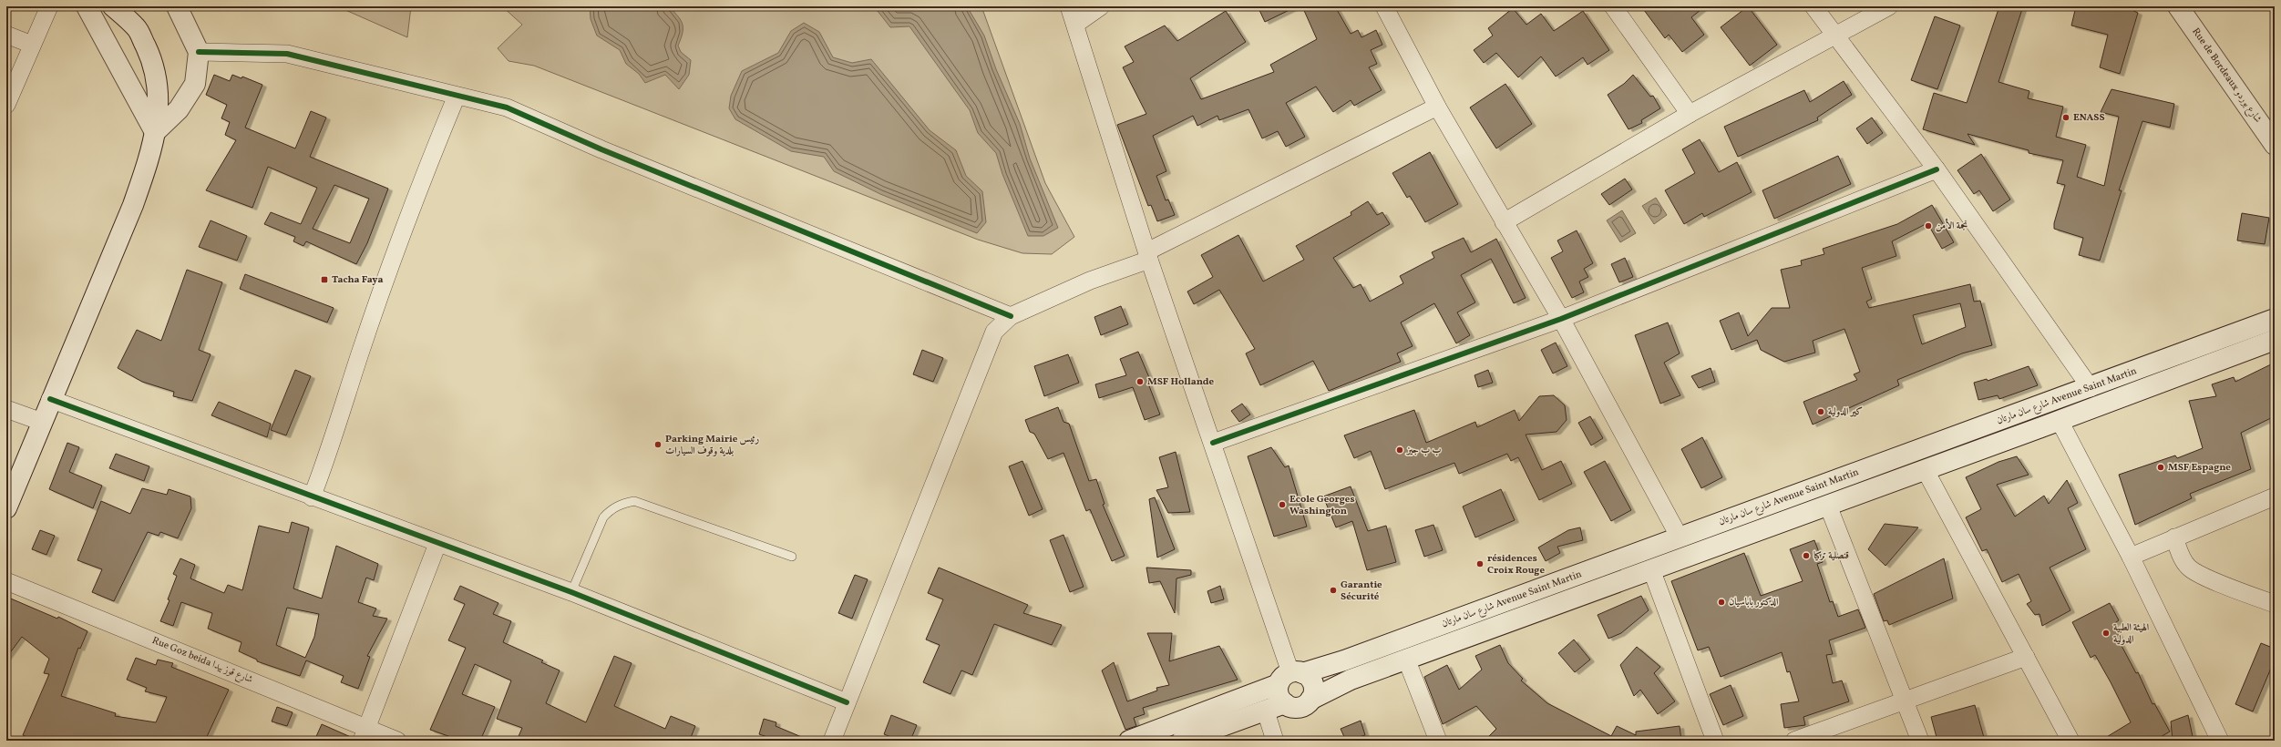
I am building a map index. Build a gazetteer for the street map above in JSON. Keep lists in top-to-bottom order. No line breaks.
{"streets":{"main road":["Rue de Bordeaux شارع بوردو","شارع سان مارتان Avenue Saint Martin"],"street":["Rue Goz beida شارع قوز بيدا"]},"places":{"other":["ENASS","نجمة الأمن","MSF Hollande","كير الدولية","Parking Mairie رئيس بلدية وقوف السيارات","ب ب جيز","MSF Espagne","Ecole Georges Washington","قنصلية تركيا","résidences Croix Rouge","Garantie Sécurité","الدكتور باباسيان","الهيئة الطبية الدولية"],"transit":["Tacha Faya"]}}
